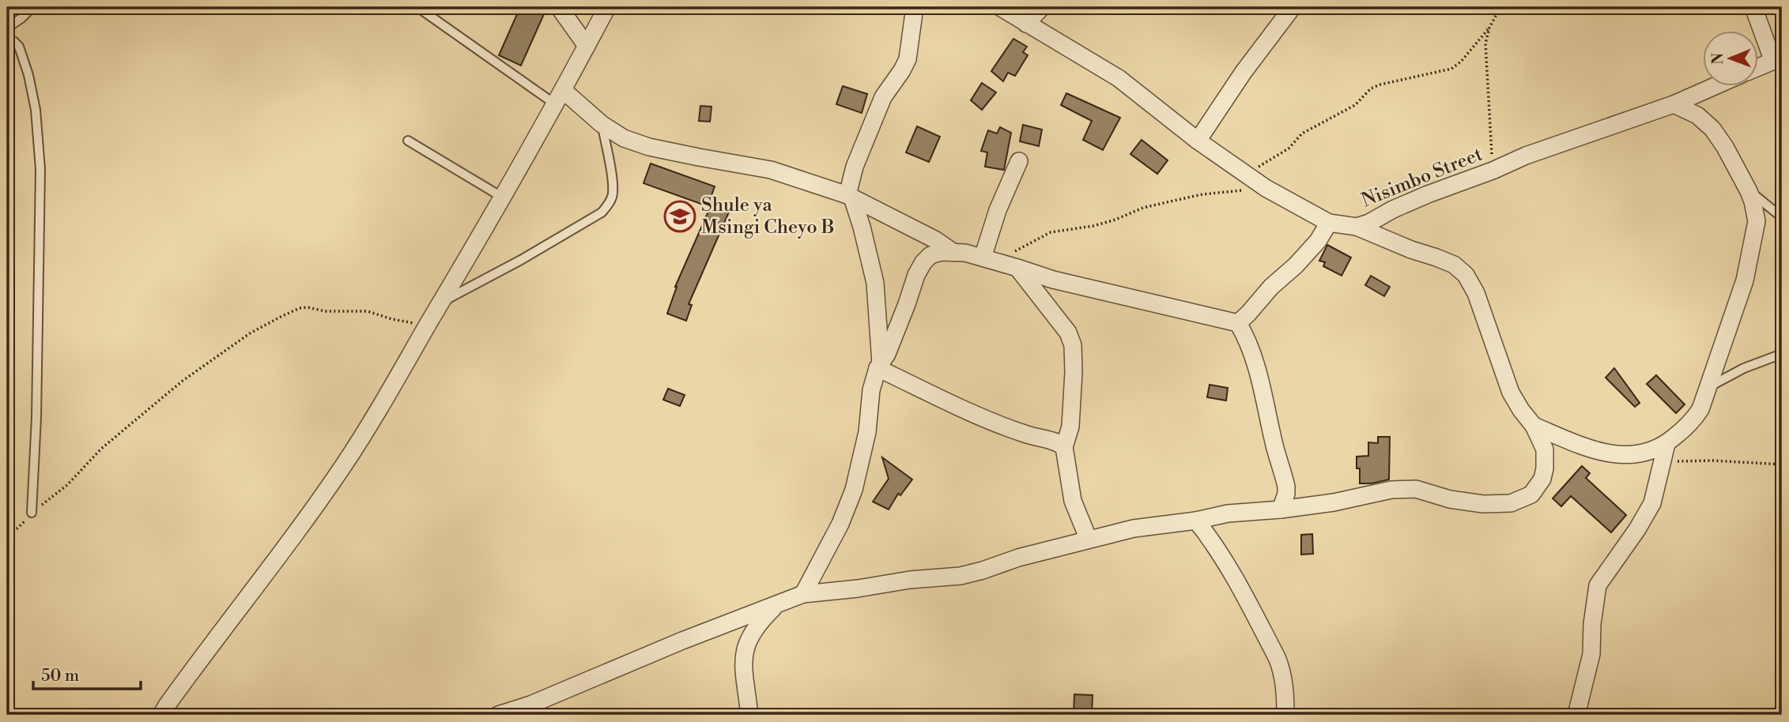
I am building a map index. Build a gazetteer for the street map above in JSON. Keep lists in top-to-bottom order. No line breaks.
{"streets":{"street":["Nisimbo Street"]},"places":{"school or university":["Shule ya Msingi Cheyo B"]},"scale_bar":"50 m","north":"left"}
